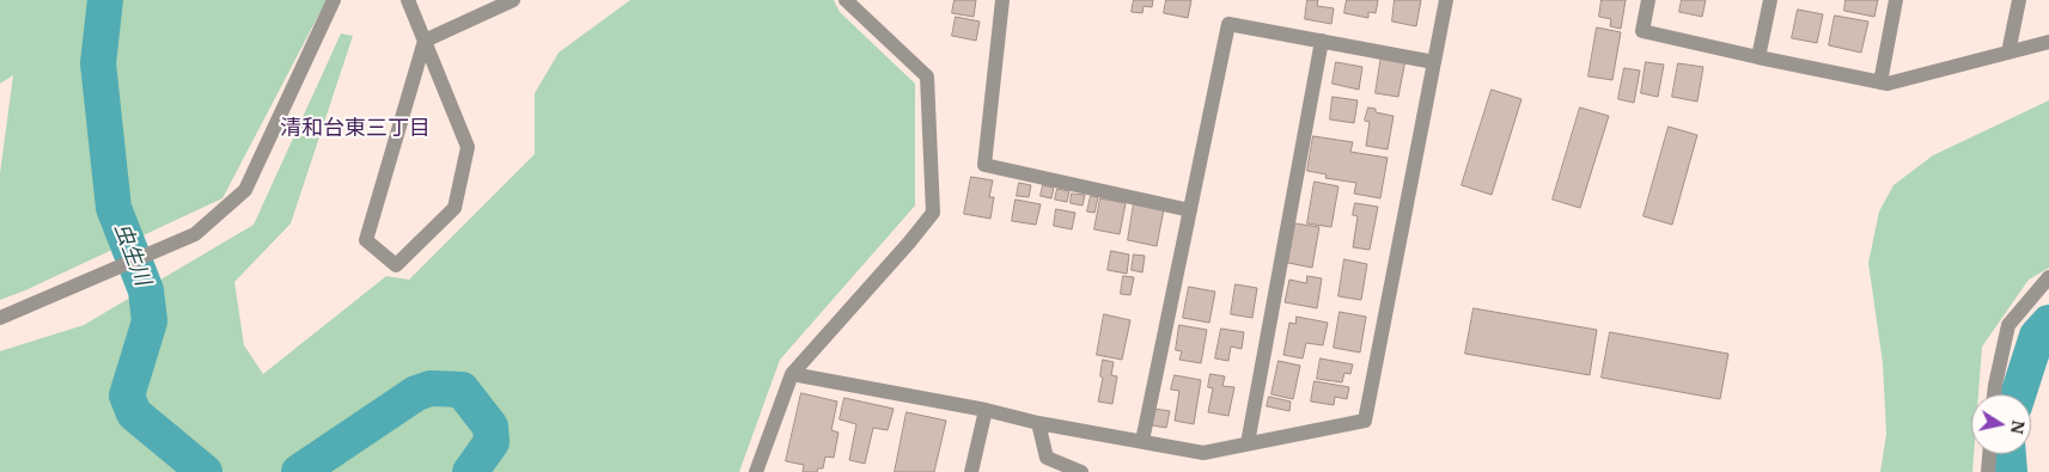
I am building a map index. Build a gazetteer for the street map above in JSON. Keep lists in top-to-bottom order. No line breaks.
{"districts":["清和台東三丁目"],"water":["虫生川"],"north":"right"}
